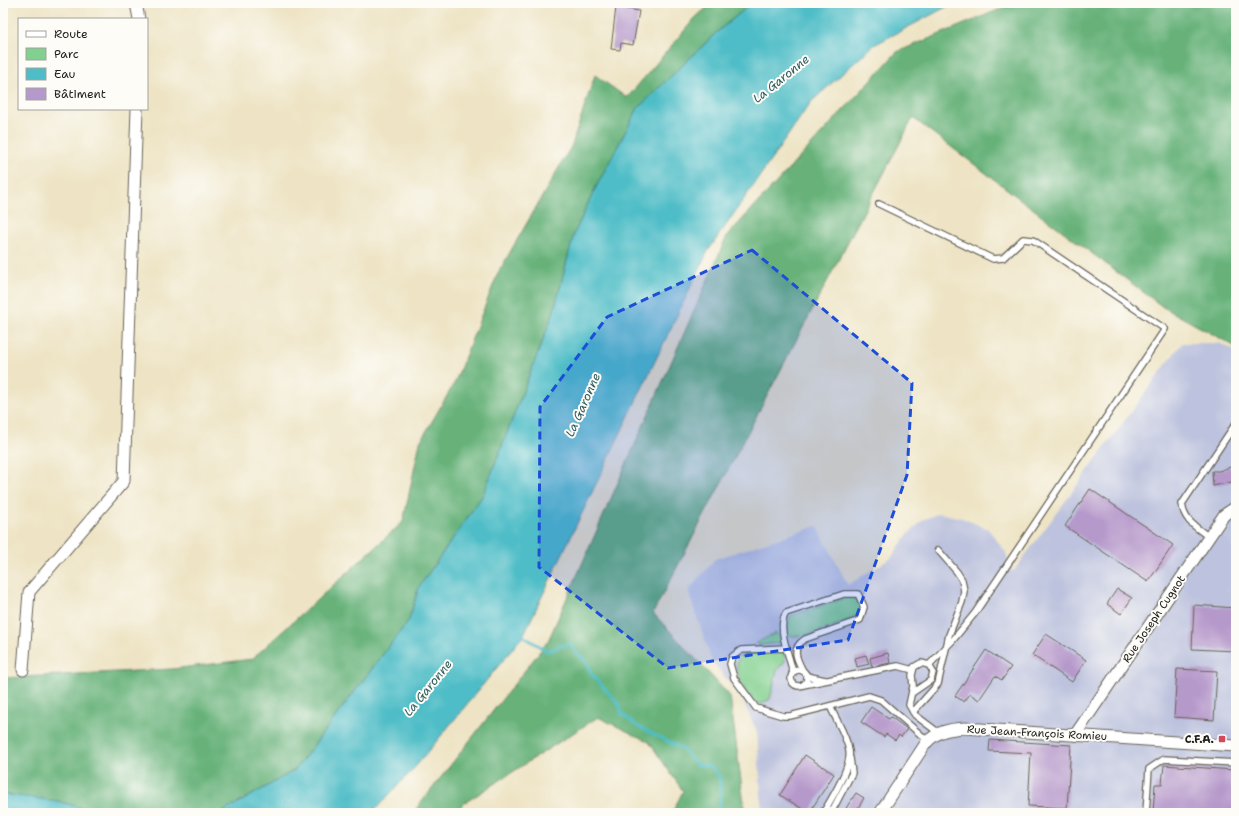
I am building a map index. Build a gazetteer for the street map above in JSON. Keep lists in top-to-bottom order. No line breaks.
{"streets":{"street":["Rue Joseph Cugnot","Rue Jean-François Romieu"]},"crossings":[["Rue Joseph Cugnot","Rue Jean-François Romieu"]],"water":["La Garonne"],"places":{"transit":["C.F.A."]},"legend":["Route","Parc","Eau","Bâtiment"]}
